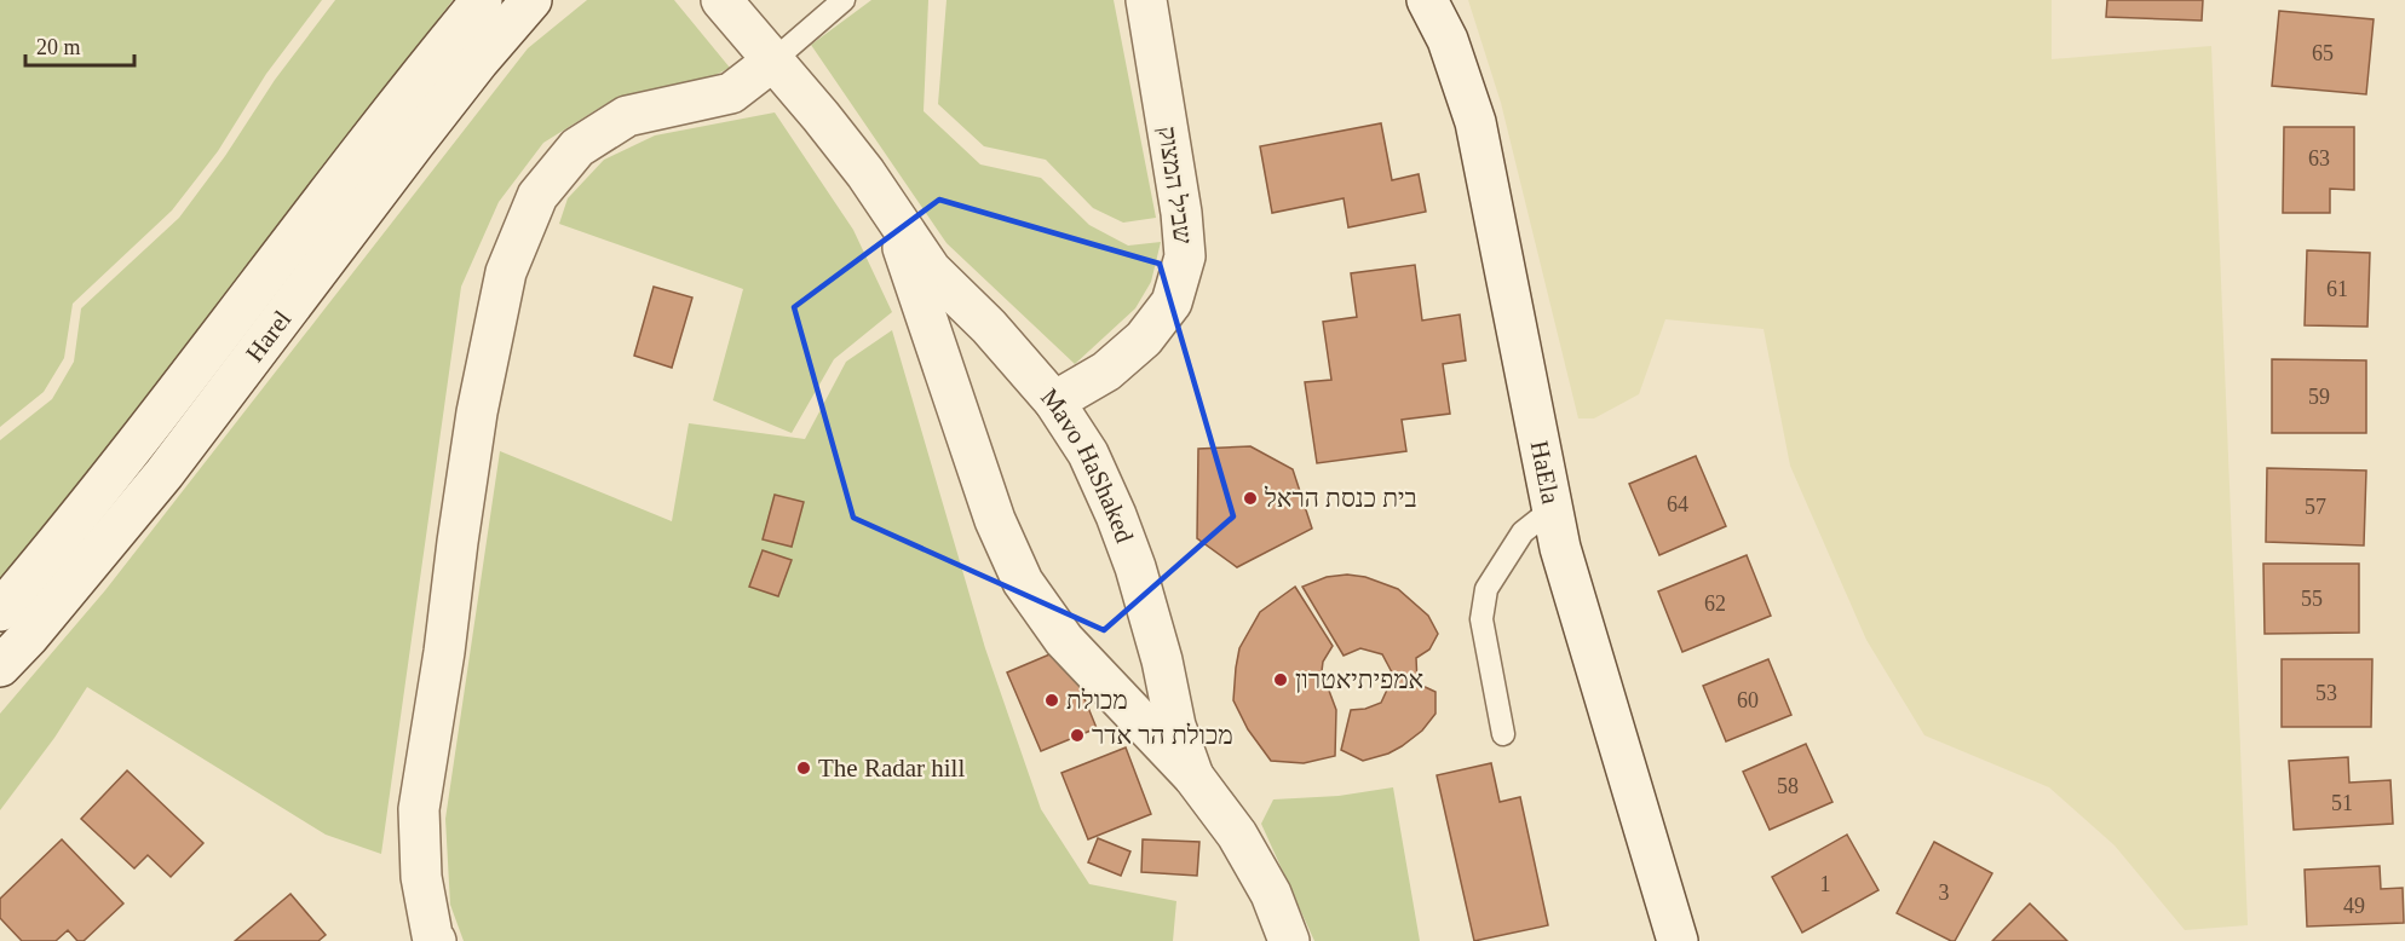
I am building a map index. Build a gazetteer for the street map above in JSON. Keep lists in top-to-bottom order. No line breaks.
{"streets":{"street":["שביל המצוק","Harel","Mavo HaShaked","HaEla"]},"crossings":[["שביל המצוק","Mavo HaShaked"]],"places":["בית כנסת הראל","אמפיתיאטרון","מכולת","מכולת הר אדר","The Radar hill"],"house_numbers":["65","63","61","59","64","57","55","62","53","60","58","51","1","3","49"],"scale_bar":"20 m"}
